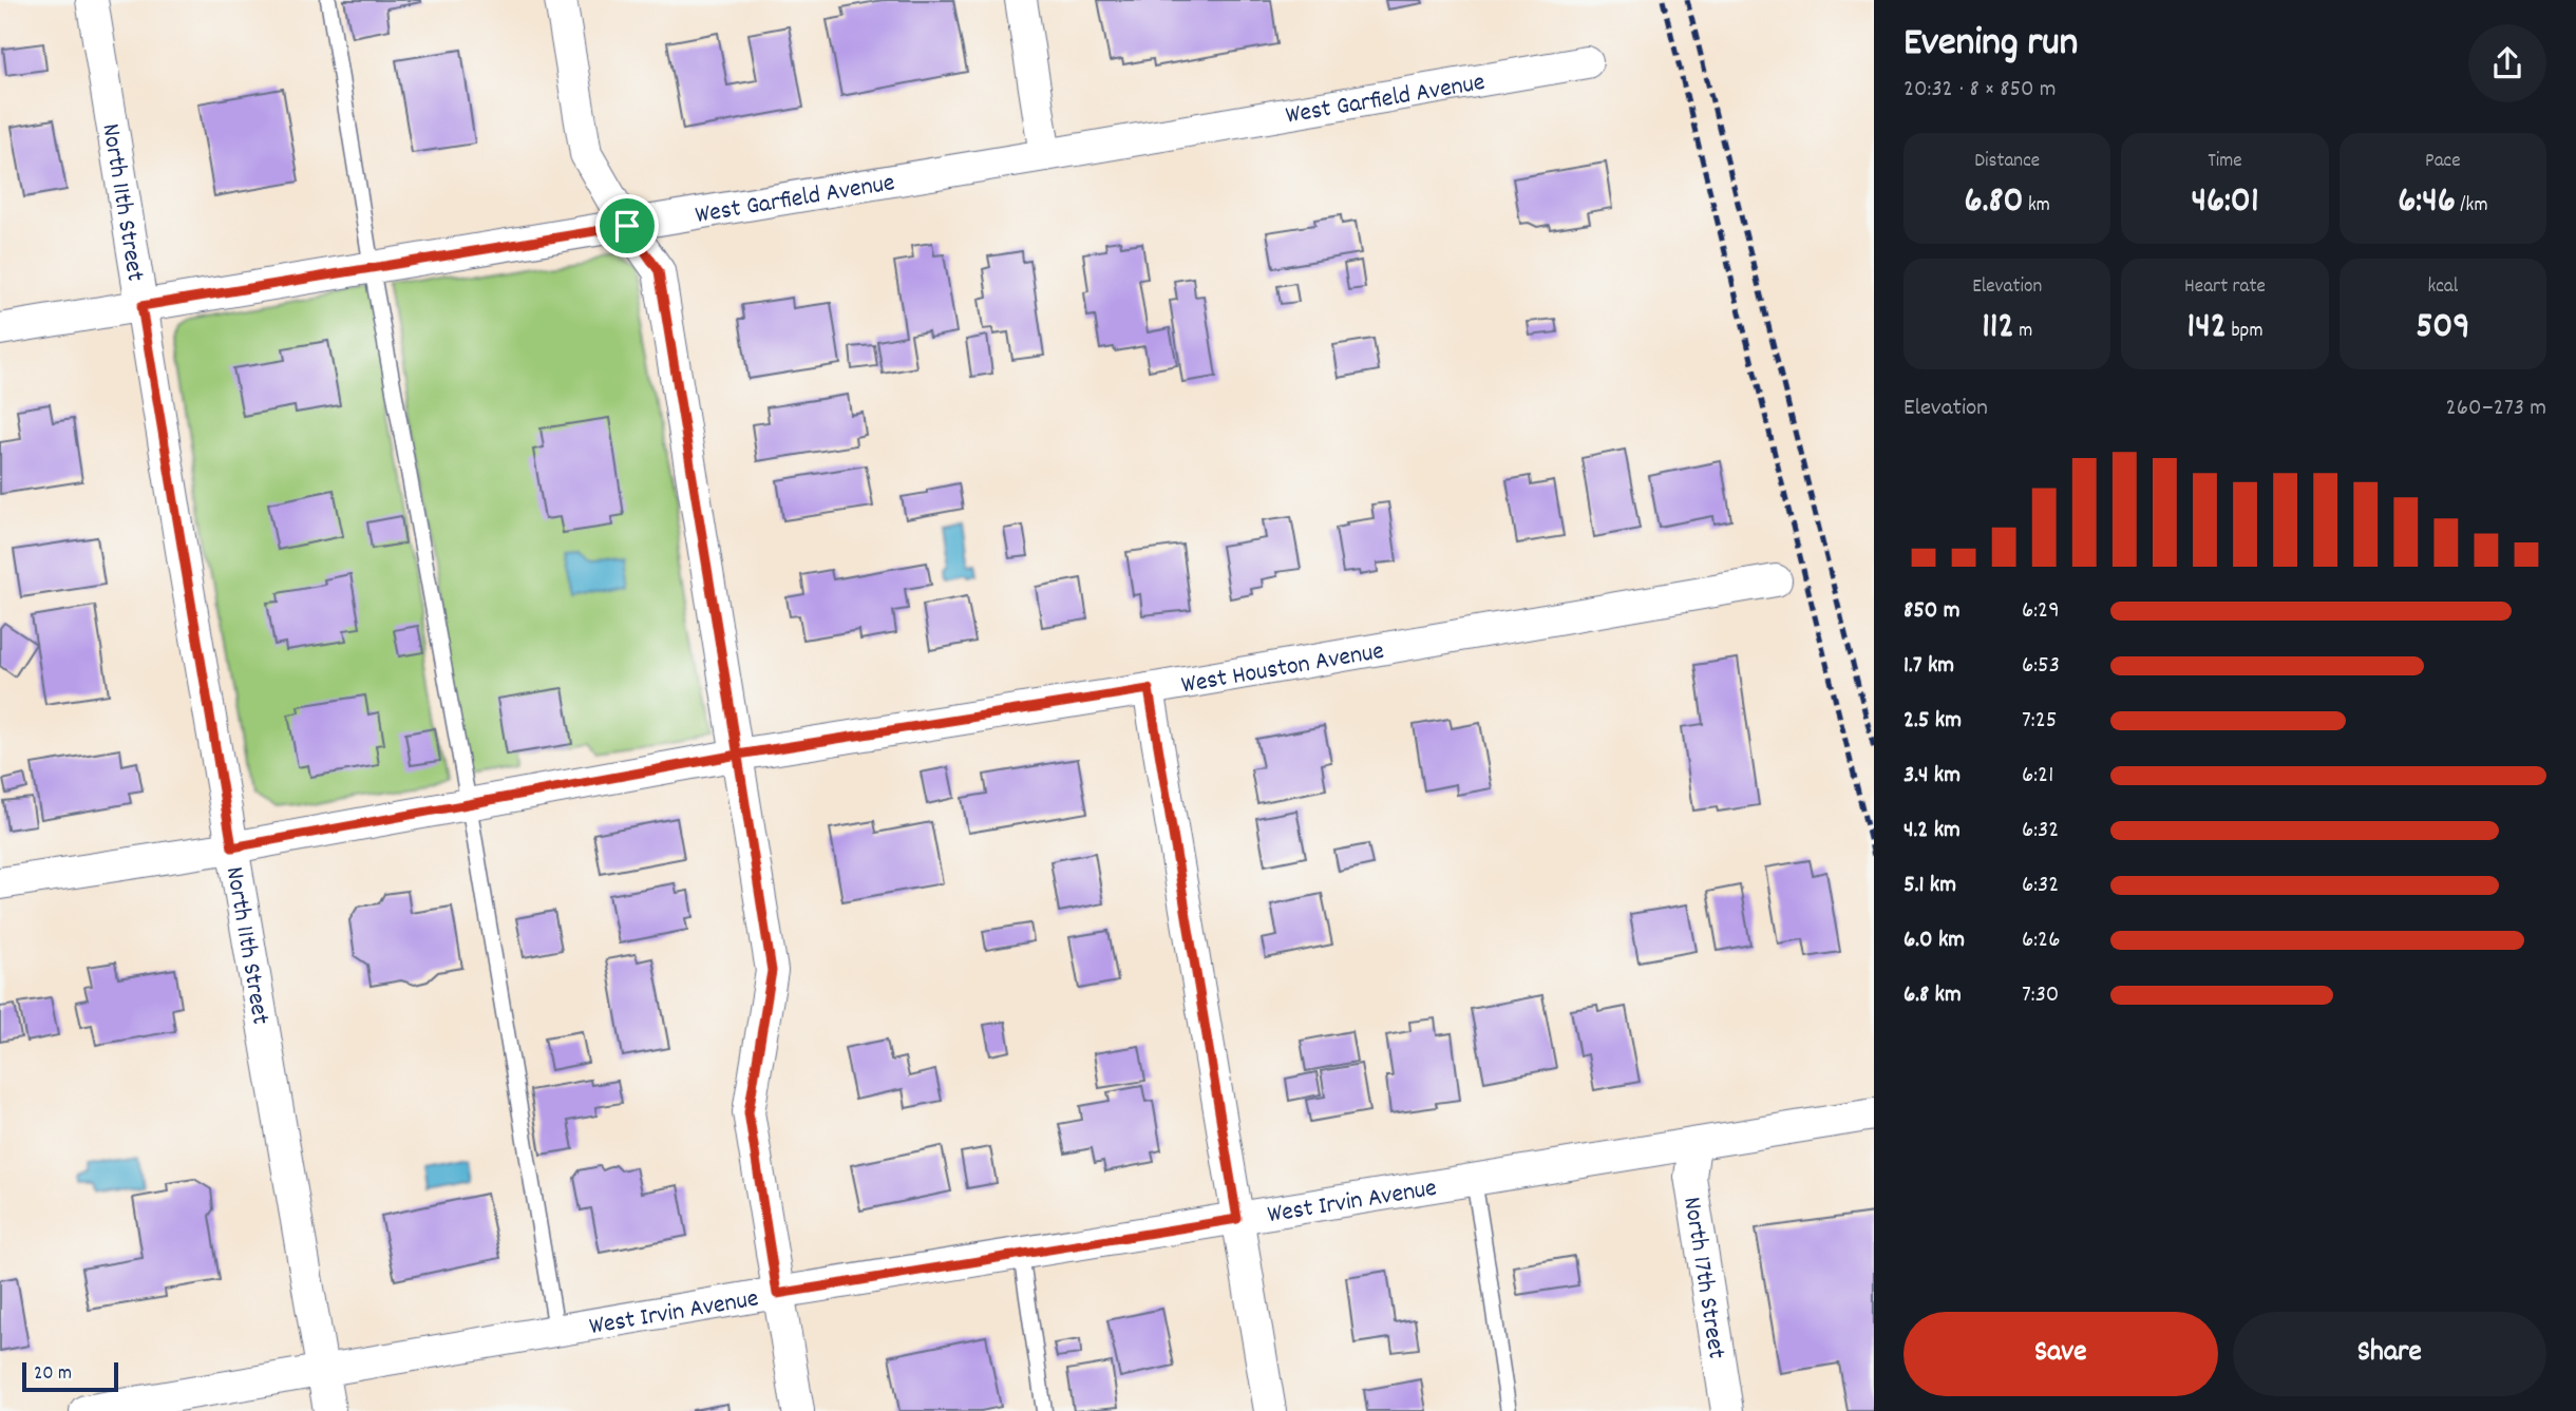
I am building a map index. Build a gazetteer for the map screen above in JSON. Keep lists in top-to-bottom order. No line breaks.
{"streets":{"street":["West Garfield Avenue","North 11th Street","West Houston Avenue","West Irvin Avenue","North 17th Street"]},"crossings":[["West Garfield Avenue","North 11th Street"],["North 11th Street","West Houston Avenue"],["North 11th Street","West Irvin Avenue"],["West Irvin Avenue","North 17th Street"]],"scale_bar":"20 m","page":{"heading":["Evening run","20:32 · 8 × 850 m"],"stats":[["Distance","6.80 km"],["Time","46:01"],["Pace","6:46 /km"],["Elevation","112 m"],["Heart rate","142 bpm"],["kcal","509"]],"chart":["Elevation","260–273 m"],"list":[{"name":"850 m","note":"6:29"},{"name":"1.7 km","note":"6:53"},{"name":"2.5 km","note":"7:25"},{"name":"3.4 km","note":"6:21"},{"name":"4.2 km","note":"6:32"},{"name":"5.1 km","note":"6:32"},{"name":"6.0 km","note":"6:26"},{"name":"6.8 km","note":"7:30"}],"buttons":["Save","Share"],"scale":"20 m"}}
